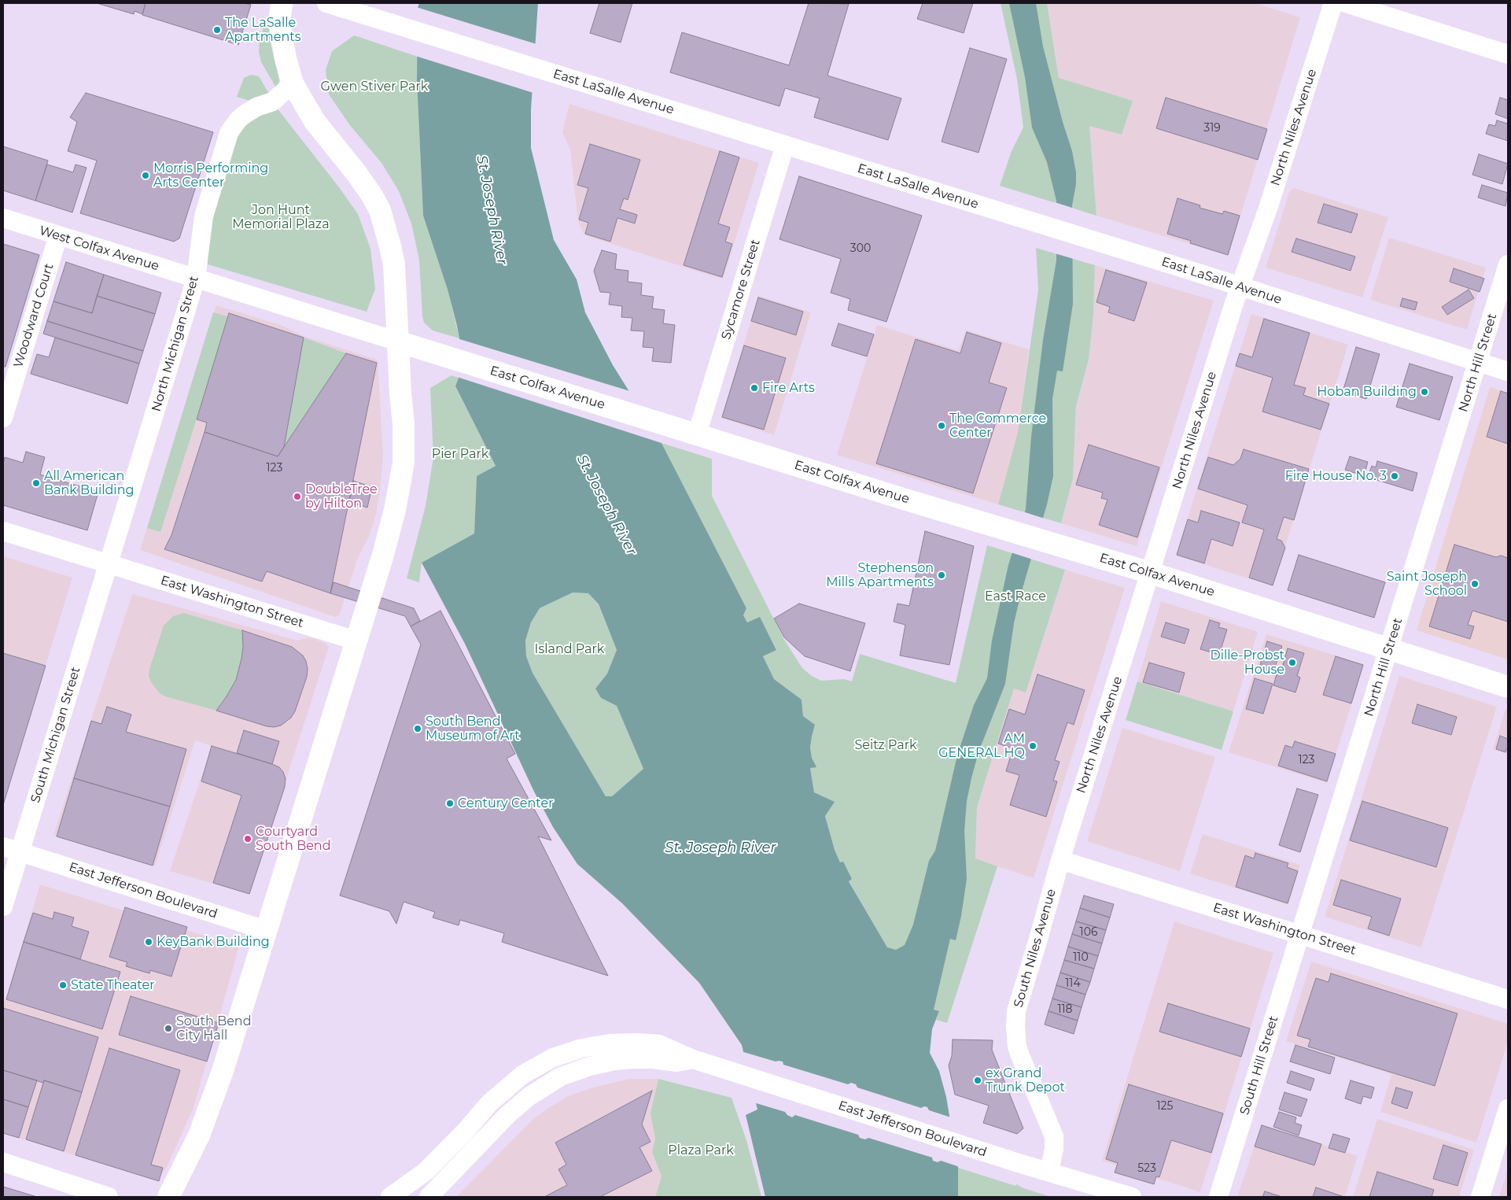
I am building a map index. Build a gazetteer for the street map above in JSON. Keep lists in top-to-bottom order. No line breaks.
{"streets":{"main road":["East Colfax Avenue"],"street":["East LaSalle Avenue","North Niles Avenue","West Colfax Avenue","Sycamore Street","Woodward Court","North Michigan Street","North Hill Street","East Washington Street","South Michigan Street","East Jefferson Boulevard","South Niles Avenue","South Hill Street"]},"crossings":[["East LaSalle Avenue","North Niles Avenue"],["East LaSalle Avenue","Sycamore Street"],["East LaSalle Avenue","North Hill Street"],["North Niles Avenue","East Colfax Avenue"],["North Niles Avenue","East Washington Street"],["North Niles Avenue","South Niles Avenue"],["West Colfax Avenue","Woodward Court"],["West Colfax Avenue","North Michigan Street"],["West Colfax Avenue","East Colfax Avenue"],["Sycamore Street","East Colfax Avenue"],["North Michigan Street","East Colfax Avenue"],["North Michigan Street","East Washington Street"],["North Michigan Street","South Michigan Street"],["North Hill Street","East Colfax Avenue"],["North Hill Street","East Washington Street"],["North Hill Street","South Hill Street"],["East Washington Street","South Michigan Street"],["East Washington Street","South Niles Avenue"],["East Washington Street","South Hill Street"],["South Michigan Street","East Jefferson Boulevard"],["East Jefferson Boulevard","South Niles Avenue"]],"water":["St. Joseph River"],"parks":["Gwen Stiver Park","Jon Hunt Memorial Plaza","Pier Park","East Race","Island Park","Seitz Park","Plaza Park"],"places":["The LaSalle Apartments","Morris Performing Arts Center","Fire Arts","Hoban Building","The Commerce Center","Fire House No. 3","All American Bank Building","DoubleTree by Hilton","Stephenson Mills Apartments","Saint Joseph School","Dille-Probst House","South Bend Museum of Art","AM GENERAL HQ","Century Center","Courtyard South Bend","KeyBank Building","State Theater","South Bend City Hall","ex Grand Trunk Depot"],"house_numbers":["319","300","123","123","106","110","114","118","125","523"]}
